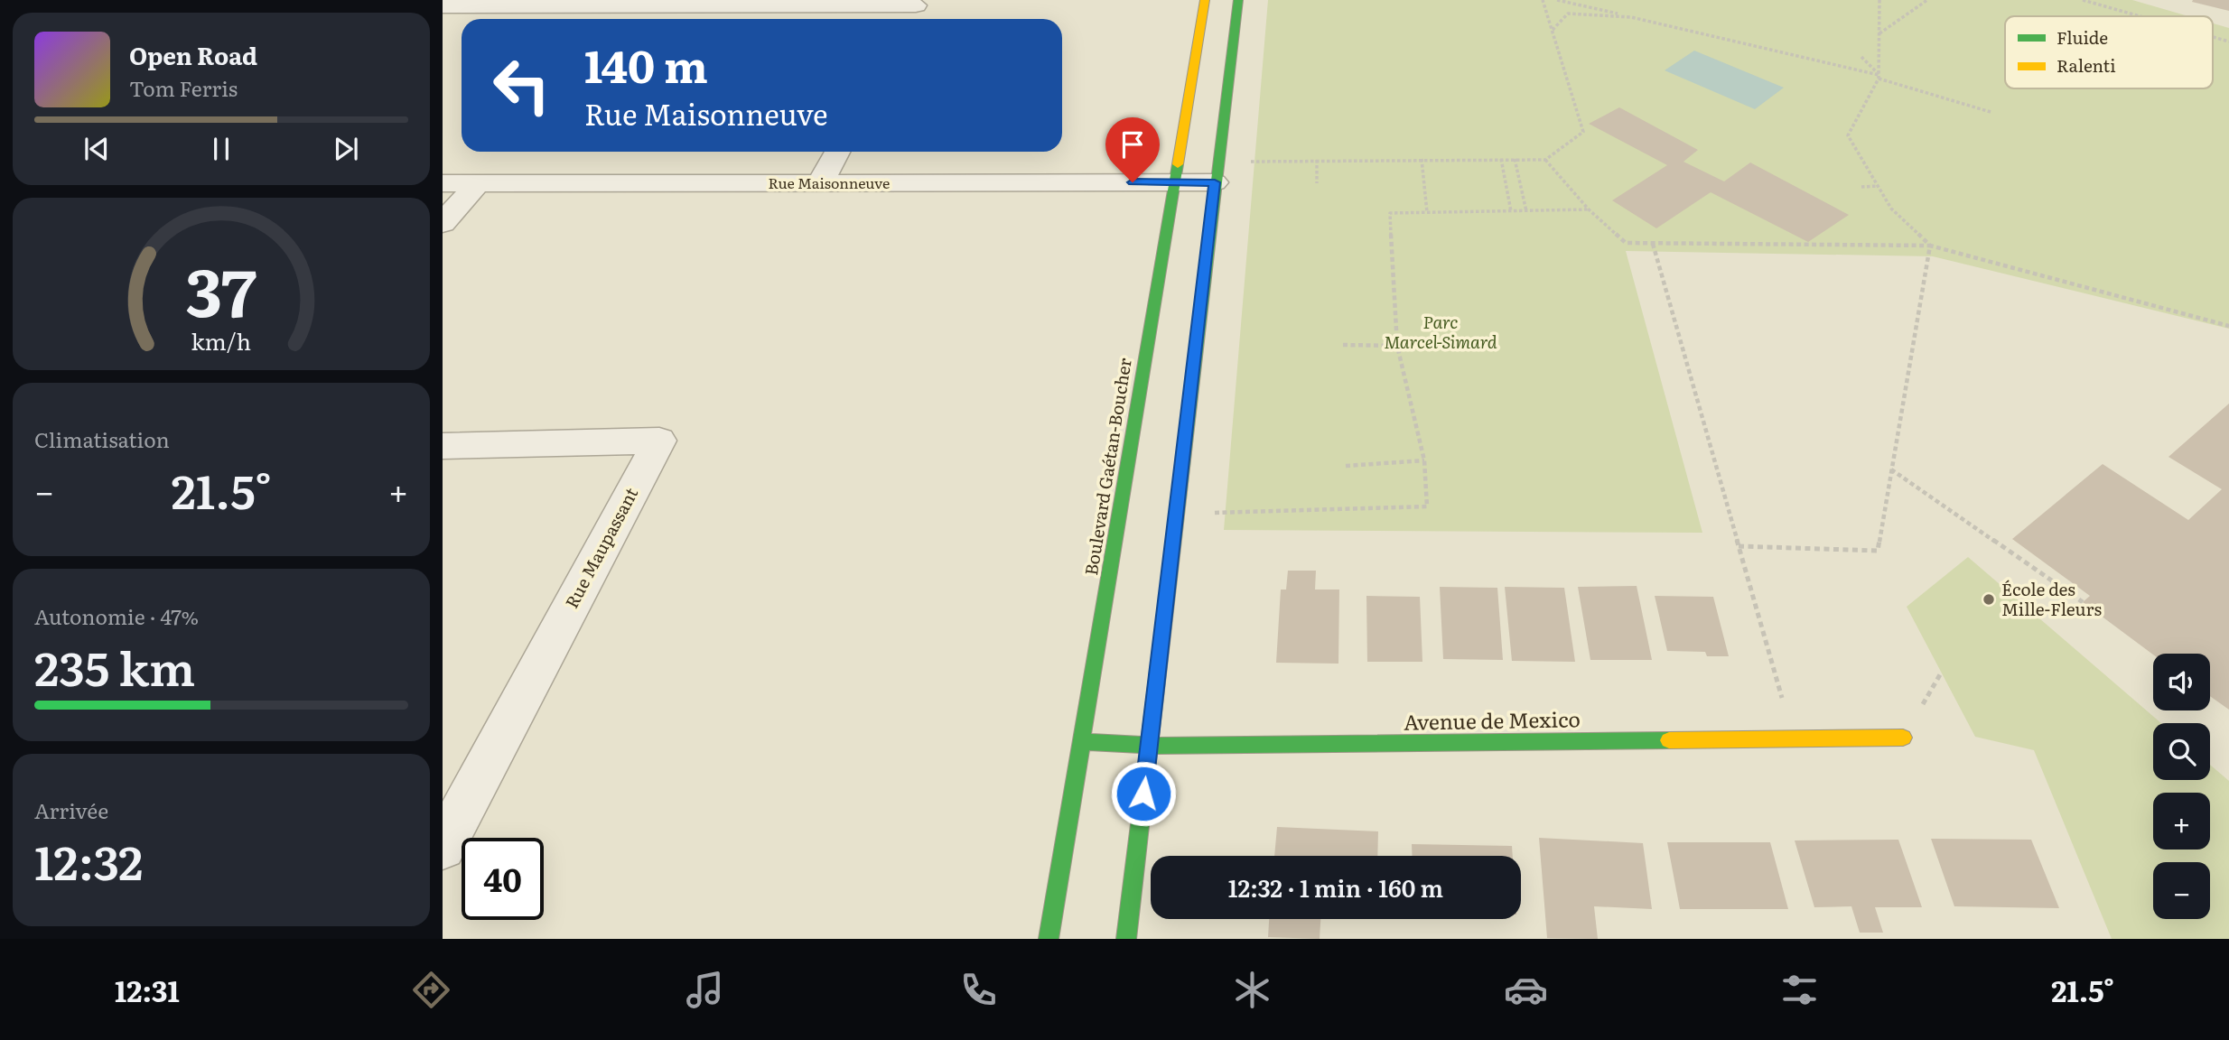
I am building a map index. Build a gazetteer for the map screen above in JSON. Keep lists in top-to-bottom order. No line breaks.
{"streets":{"street":["Rue Maisonneuve","Boulevard Gaétan-Boucher","Rue Maupassant","Avenue de Mexico"]},"crossings":[["Rue Maisonneuve","Boulevard Gaétan-Boucher"],["Boulevard Gaétan-Boucher","Avenue de Mexico"]],"parks":["Parc Marcel-Simard"],"places":["École des Mille-Fleurs"],"legend":["Fluide","Ralenti"],"page":{"turn":["140 m","Rue Maisonneuve"],"song":["Open Road","Tom Ferris"],"tile":["Climatisation",["Autonomie · 47%","235 km"],["Arrivée","12:32"]],"heat":["−","21.5°","+"],"map_buttons":["+","−"],"limit":"40","trip":"12:32 · 1 min · 160 m","tabs":["12:31","21.5°"],"gauge":["37","km/h"]}}
